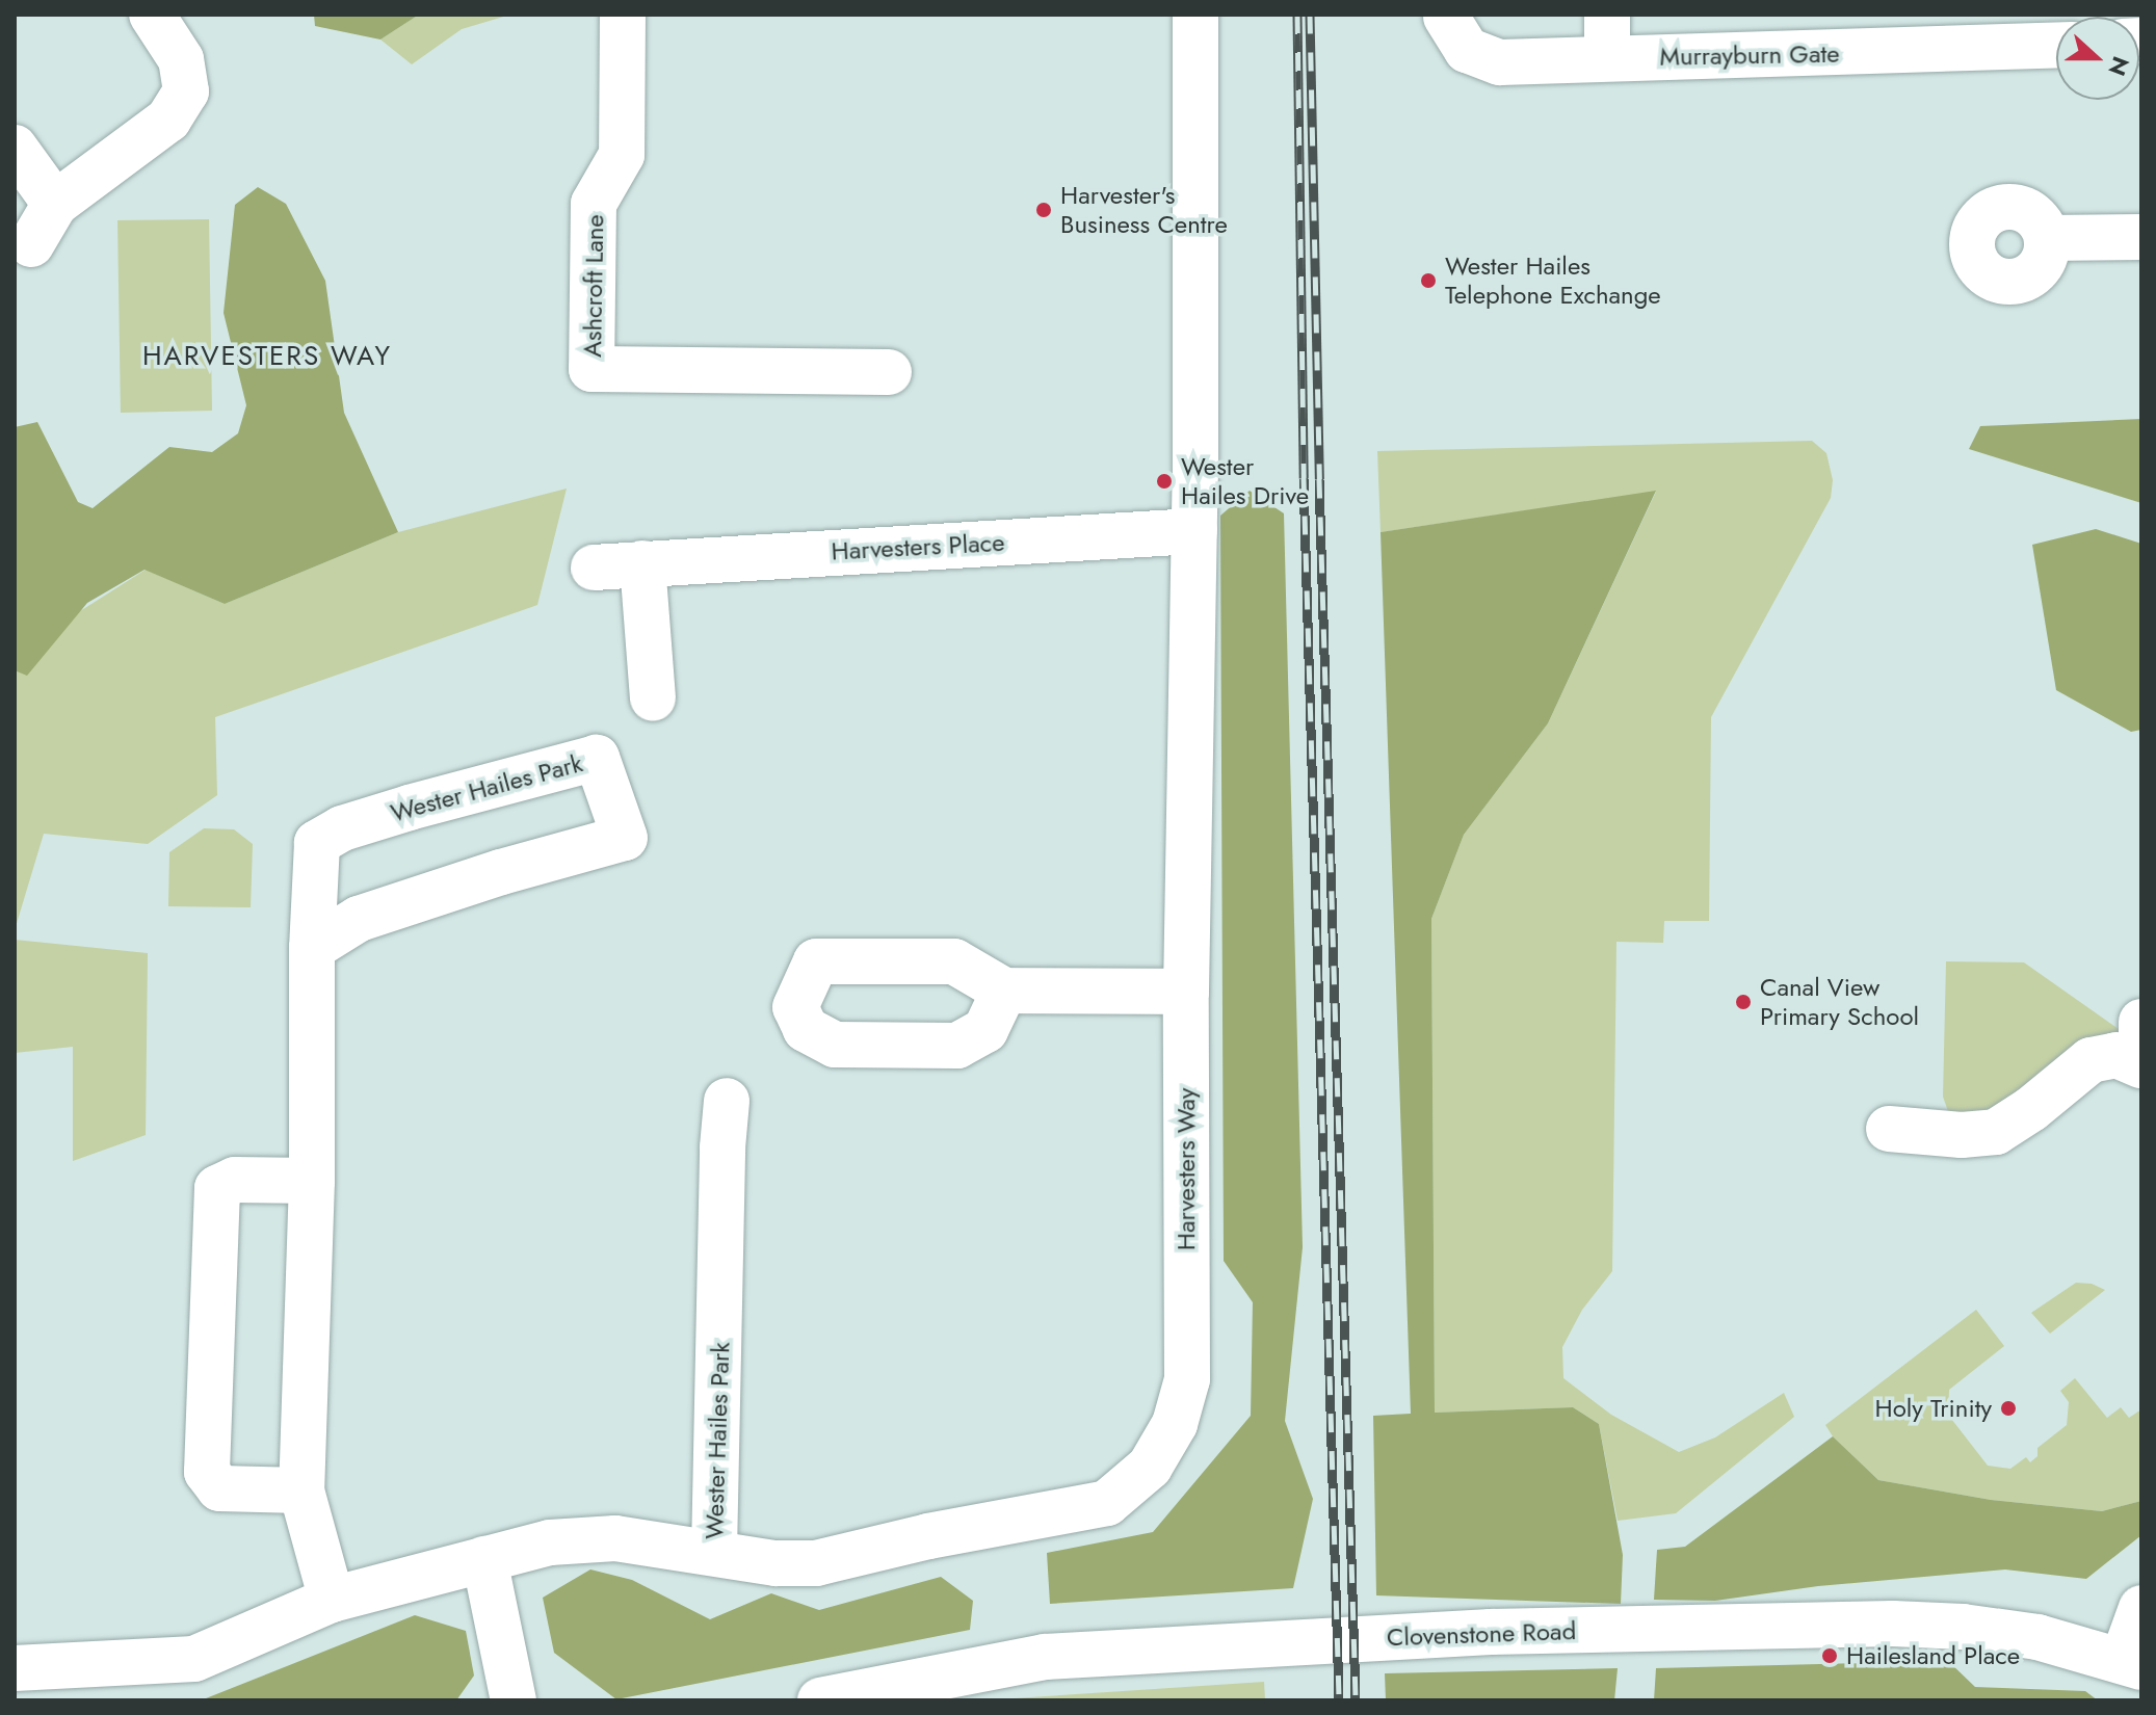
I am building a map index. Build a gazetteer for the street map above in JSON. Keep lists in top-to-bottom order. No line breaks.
{"streets":{"street":["Murrayburn Gate","Ashcroft Lane","Harvesters Place","Wester Hailes Park","Harvesters Way","Clovenstone Road"]},"crossings":[["Harvesters Place","Harvesters Way"],["Wester Hailes Park","Harvesters Way"]],"districts":["HARVESTERS WAY"],"places":["Harvester's Business Centre","Wester Hailes Telephone Exchange","Wester Hailes Drive","Canal View Primary School","Holy Trinity","Hailesland Place"],"north":"right"}
